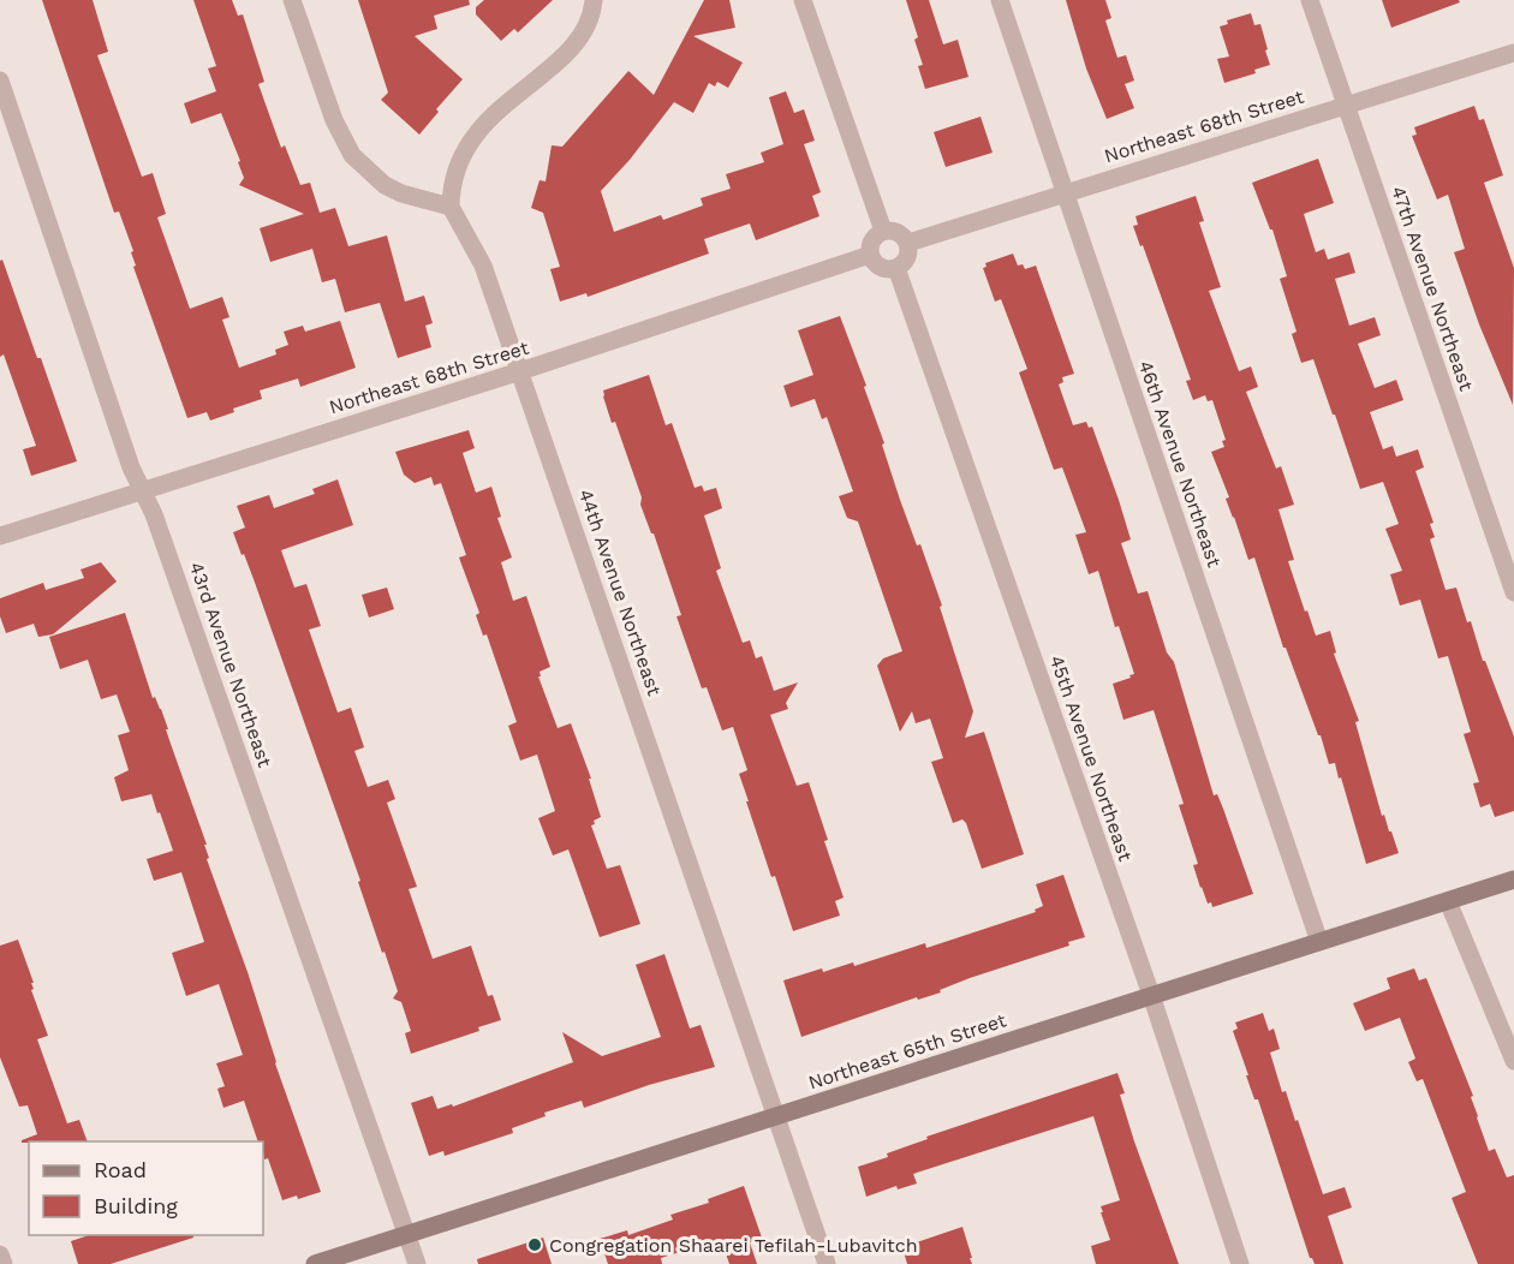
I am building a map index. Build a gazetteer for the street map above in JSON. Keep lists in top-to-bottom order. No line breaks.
{"streets":{"main road":["Northeast 65th Street"],"street":["Northeast 68th Street","47th Avenue Northeast","46th Avenue Northeast","44th Avenue Northeast","43rd Avenue Northeast","45th Avenue Northeast"]},"crossings":[["Northeast 68th Street","47th Avenue Northeast"],["Northeast 68th Street","46th Avenue Northeast"],["Northeast 68th Street","44th Avenue Northeast"],["Northeast 68th Street","43rd Avenue Northeast"],["Northeast 68th Street","45th Avenue Northeast"],["46th Avenue Northeast","Northeast 65th Street"],["44th Avenue Northeast","Northeast 65th Street"],["43rd Avenue Northeast","Northeast 65th Street"],["45th Avenue Northeast","Northeast 65th Street"]],"places":["Congregation Shaarei Tefilah-Lubavitch"],"legend":["Road","Building"]}
